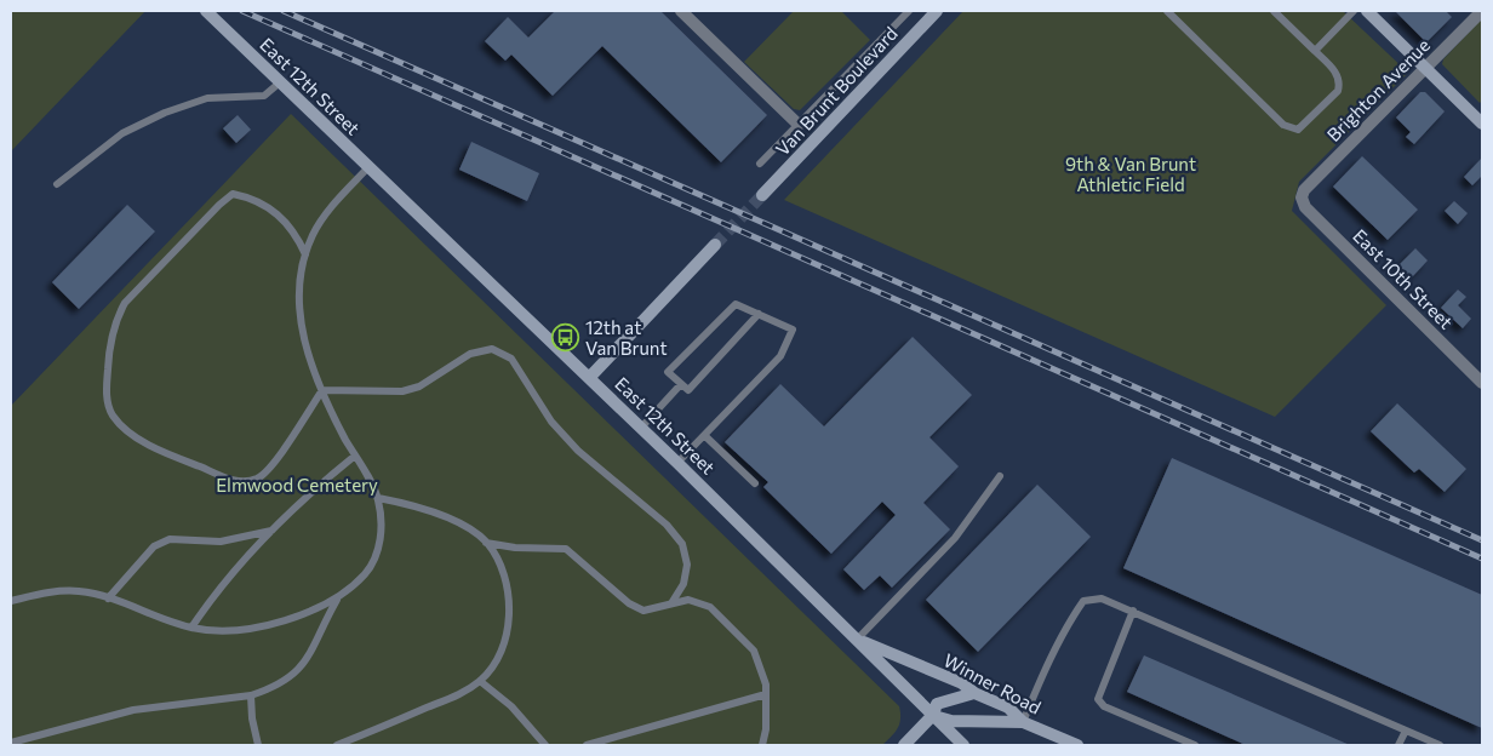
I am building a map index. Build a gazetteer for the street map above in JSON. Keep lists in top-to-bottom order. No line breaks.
{"streets":{"street":["East 12th Street","Brighton Avenue","Van Brunt Boulevard","East 10th Street","Winner Road"]},"crossings":[["East 12th Street","Winner Road"],["Brighton Avenue","East 10th Street"]],"parks":["9th & Van Brunt Athletic Field","Elmwood Cemetery"],"places":{"bus stop":["12th at Van Brunt"]}}
